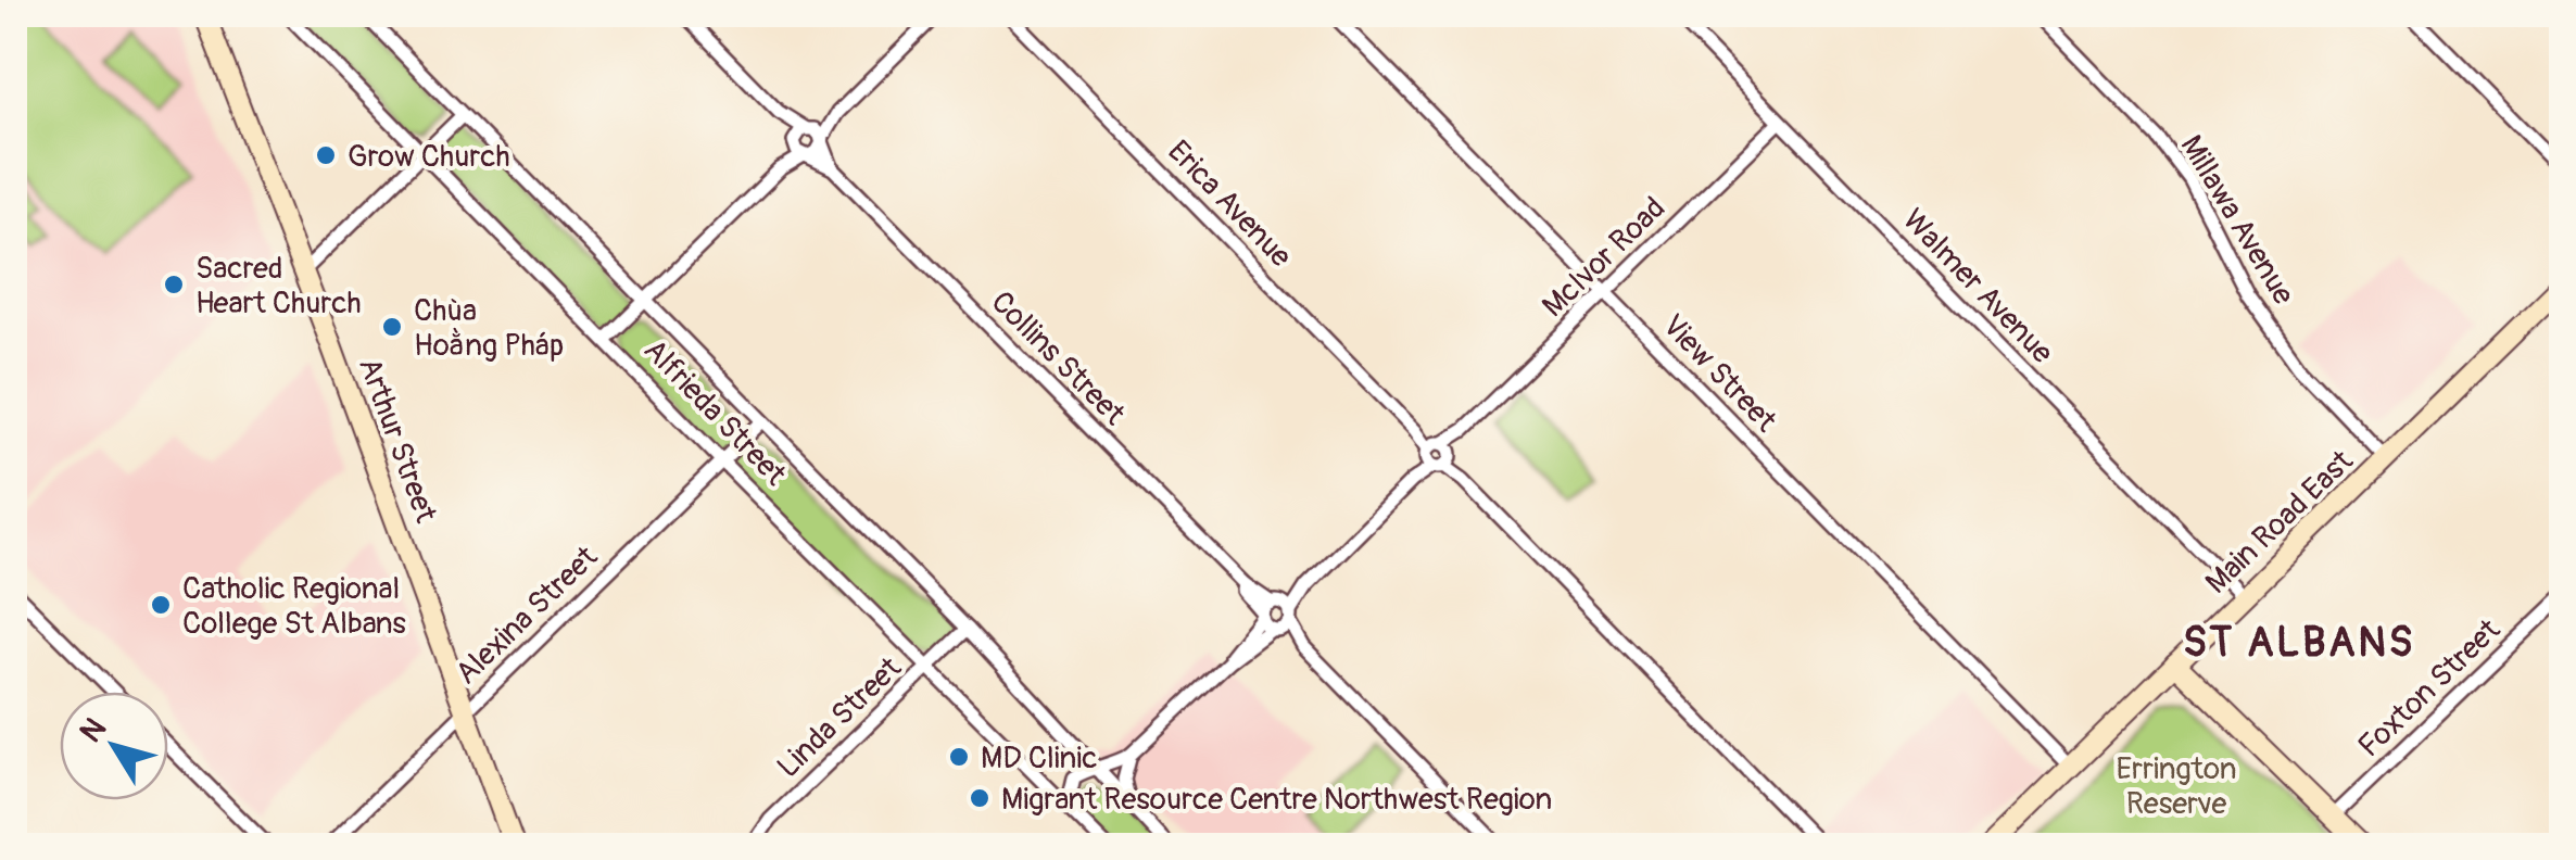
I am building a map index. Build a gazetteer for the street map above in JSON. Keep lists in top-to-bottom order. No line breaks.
{"streets":{"street":["Erica Avenue","Millawa Avenue","McIvor Road","Walmer Avenue","Collins Street","View Street","Alfrieda Street","Arthur Street","Main Road East","Alexina Street","Foxton Street","Linda Street"]},"crossings":[["Erica Avenue","McIvor Road"],["Millawa Avenue","Main Road East"],["McIvor Road","Walmer Avenue"],["McIvor Road","Collins Street"],["McIvor Road","View Street"],["McIvor Road","Alfrieda Street"],["Walmer Avenue","Main Road East"],["View Street","Main Road East"],["Alfrieda Street","Alexina Street"],["Alfrieda Street","Linda Street"],["Arthur Street","Alexina Street"]],"districts":["ST ALBANS"],"parks":["Errington Reserve"],"places":["Grow Church","Sacred Heart Church","Chùa Hoằng Pháp","Catholic Regional College St Albans","MD Clinic","Migrant Resource Centre Northwest Region"],"north":"top left"}
